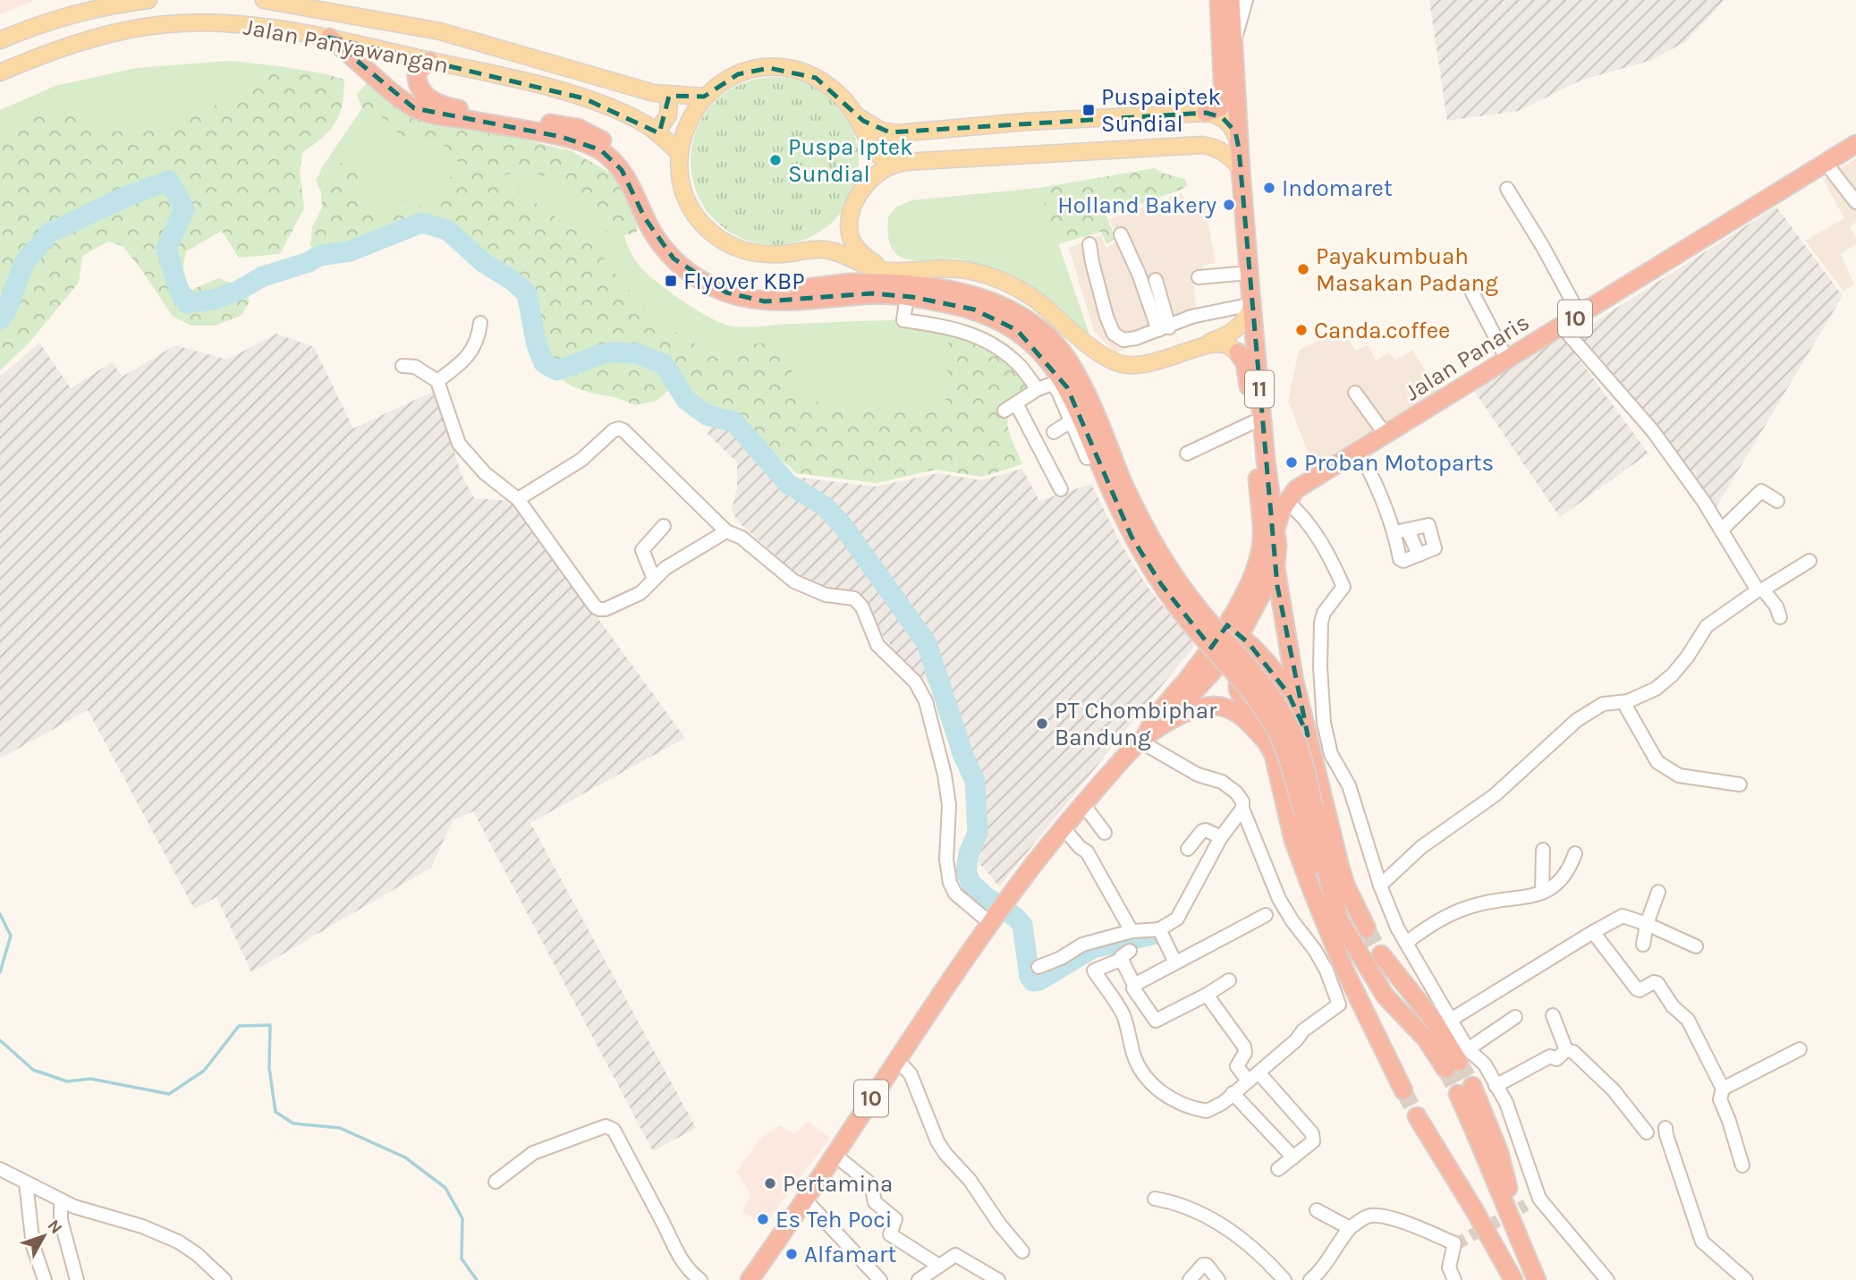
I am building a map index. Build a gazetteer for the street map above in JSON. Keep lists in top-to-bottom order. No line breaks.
{"streets":{"highway":["10","Jalan Panaris","11"],"main road":["Jalan Panyawangan"]},"crossings":[["10","11"]],"places":{"transit":["Puspaiptek Sundial","Flyover KBP"],"other":["Puspa Iptek Sundial","Indomaret","Holland Bakery","Payakumbuah Masakan Padang","Canda.coffee","Proban Motoparts","PT Chombiphar Bandung","Pertamina","Es Teh Poci","Alfamart"]},"north":"top right"}
